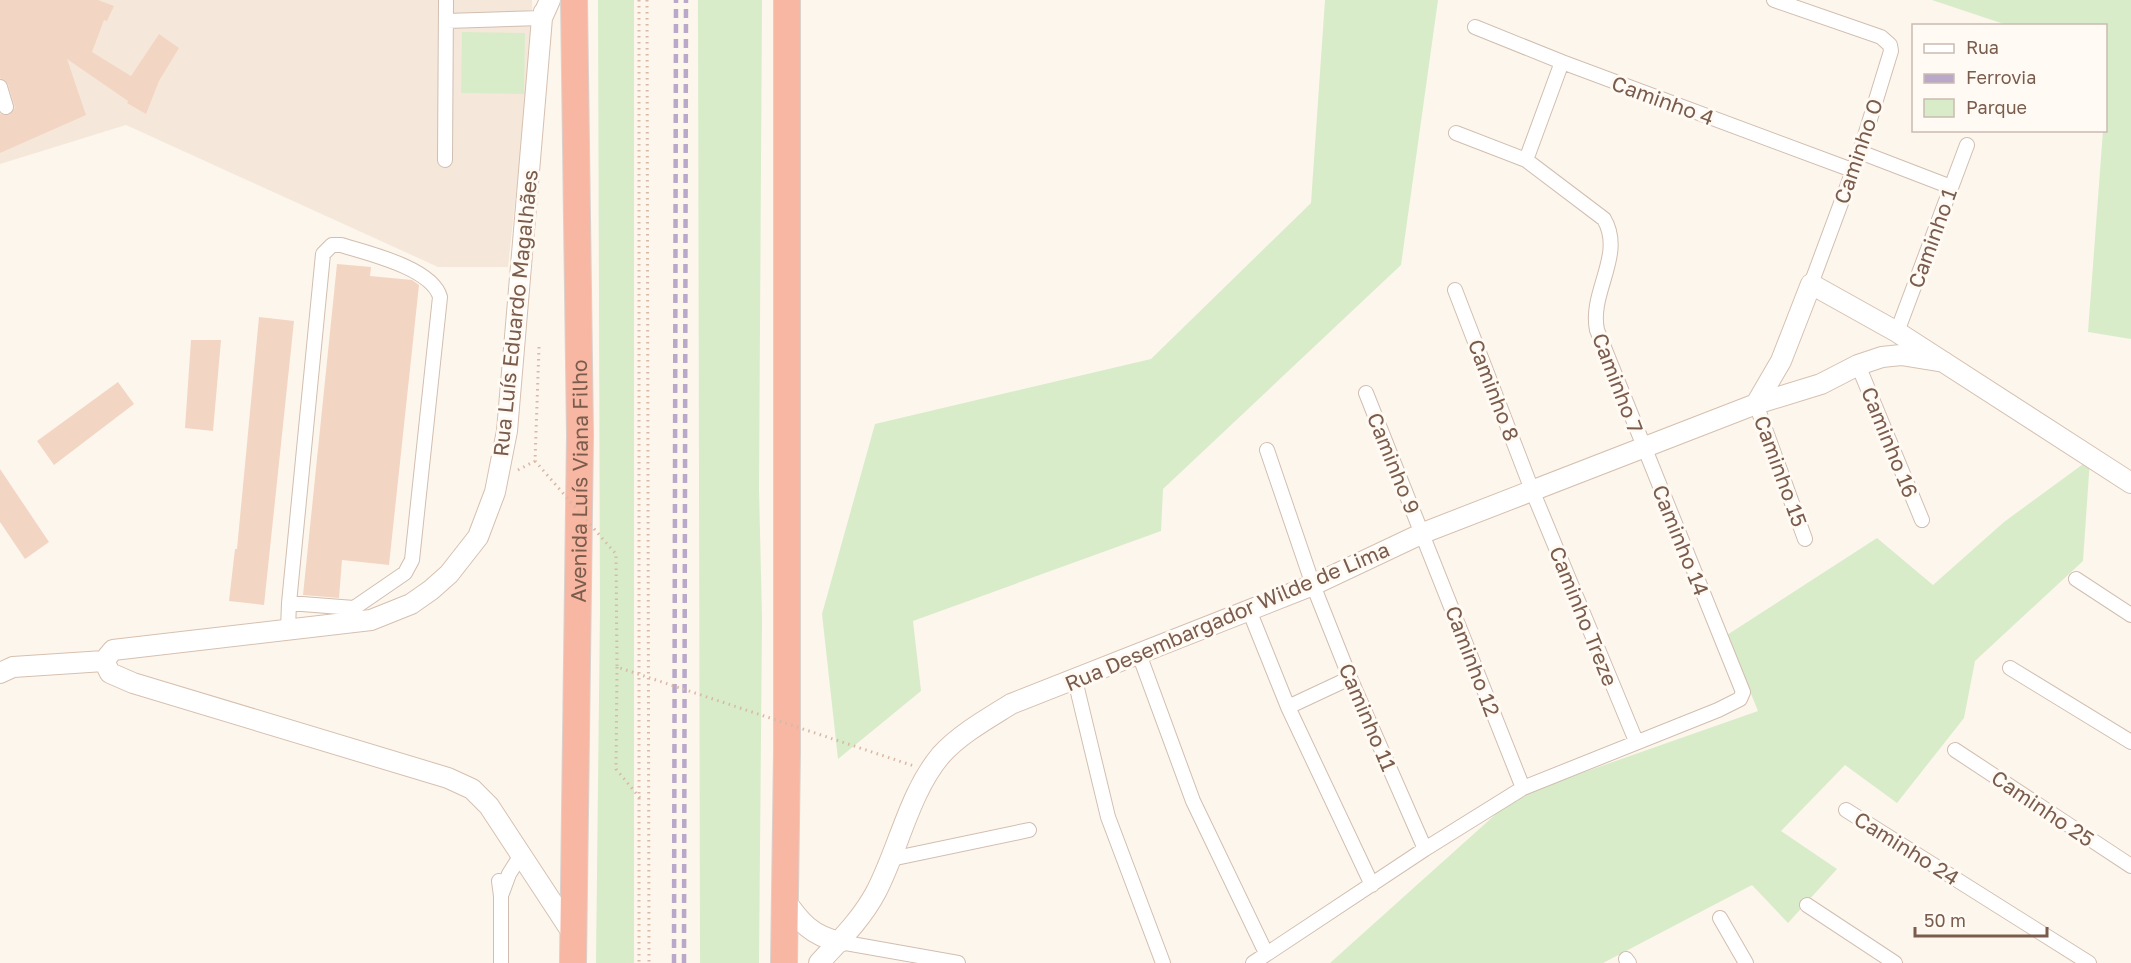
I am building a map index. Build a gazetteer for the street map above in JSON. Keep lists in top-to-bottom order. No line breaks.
{"streets":{"highway":["Avenida Luís Viana Filho"],"main road":["Rua Luís Eduardo Magalhães","Rua Desembargador Wilde de Lima"],"street":["Caminho 4","Caminho O","Caminho 1","Caminho 7","Caminho 8","Caminho 16","Caminho 9","Caminho 15","Caminho 14","Caminho Treze","Caminho 12","Caminho 11","Caminho 25","Caminho 24"]},"crossings":[["Caminho 4","Caminho O"],["Caminho O","Rua Desembargador Wilde de Lima"],["Caminho 1","Rua Desembargador Wilde de Lima"],["Caminho 7","Caminho 14"],["Caminho 7","Rua Desembargador Wilde de Lima"],["Caminho 8","Rua Desembargador Wilde de Lima"],["Caminho 8","Caminho Treze"],["Caminho 16","Rua Desembargador Wilde de Lima"],["Caminho 9","Rua Desembargador Wilde de Lima"],["Caminho 9","Caminho 12"],["Caminho 15","Rua Desembargador Wilde de Lima"],["Caminho 14","Rua Desembargador Wilde de Lima"],["Caminho 14","Caminho Treze"],["Rua Desembargador Wilde de Lima","Caminho Treze"],["Rua Desembargador Wilde de Lima","Caminho 12"],["Rua Desembargador Wilde de Lima","Caminho 11"]],"legend":["Rua","Ferrovia","Parque"],"scale_bar":"50 m"}
